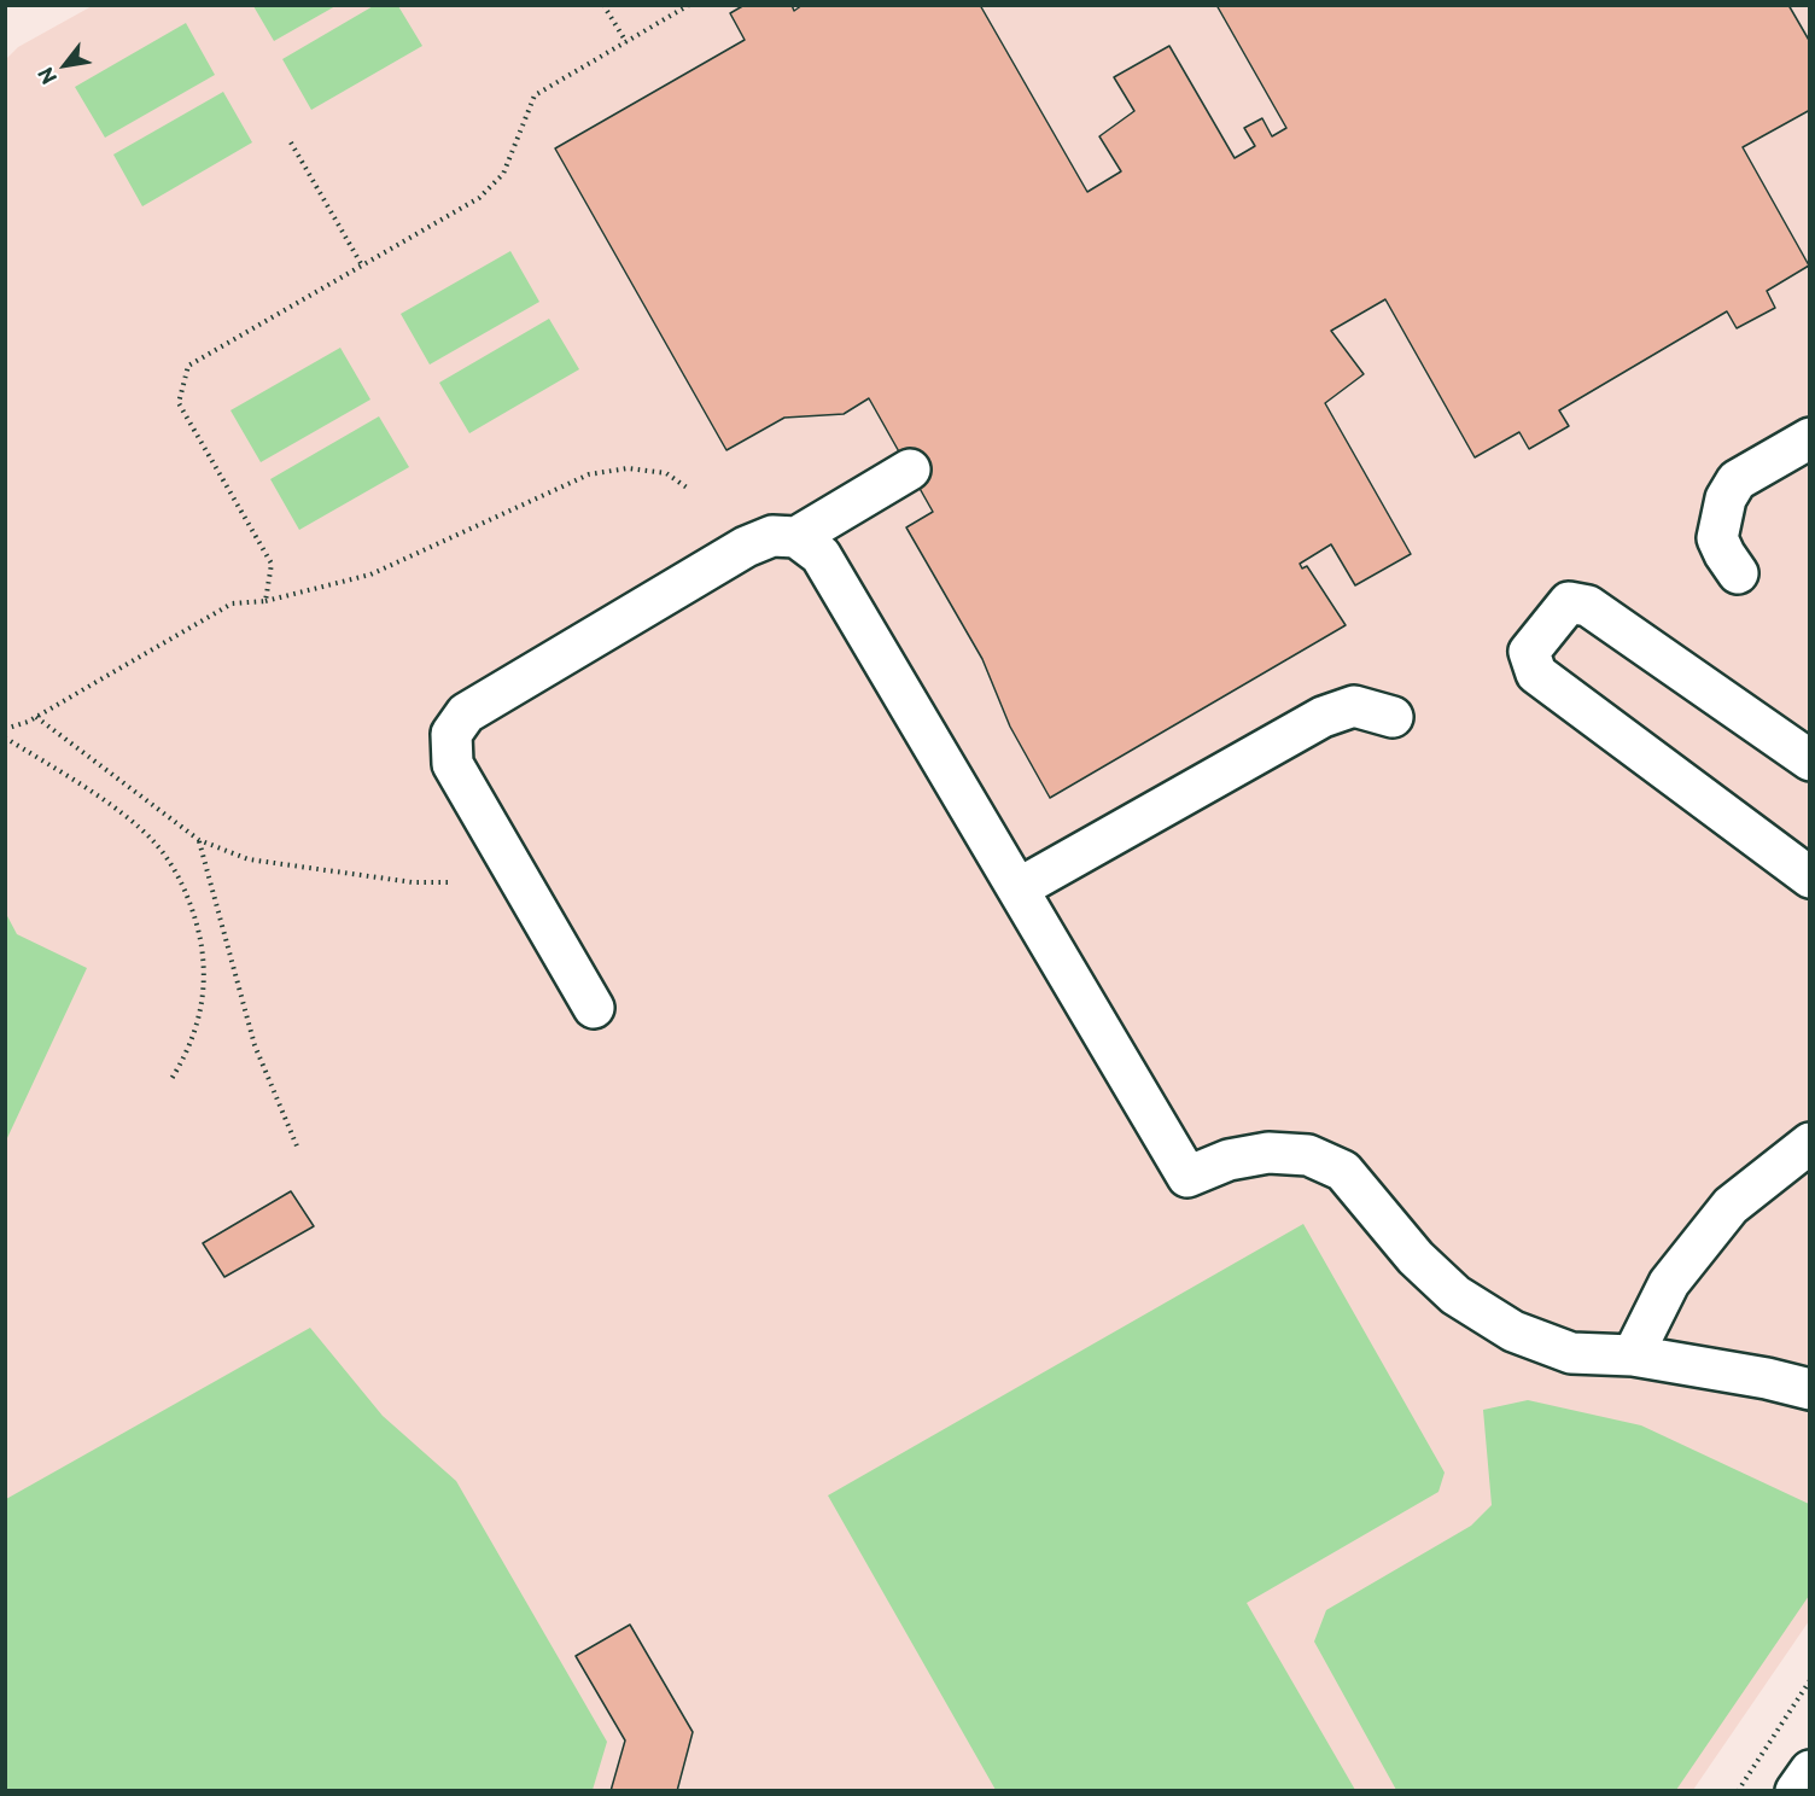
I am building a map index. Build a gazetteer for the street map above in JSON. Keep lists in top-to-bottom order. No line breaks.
{"north":"bottom left"}
